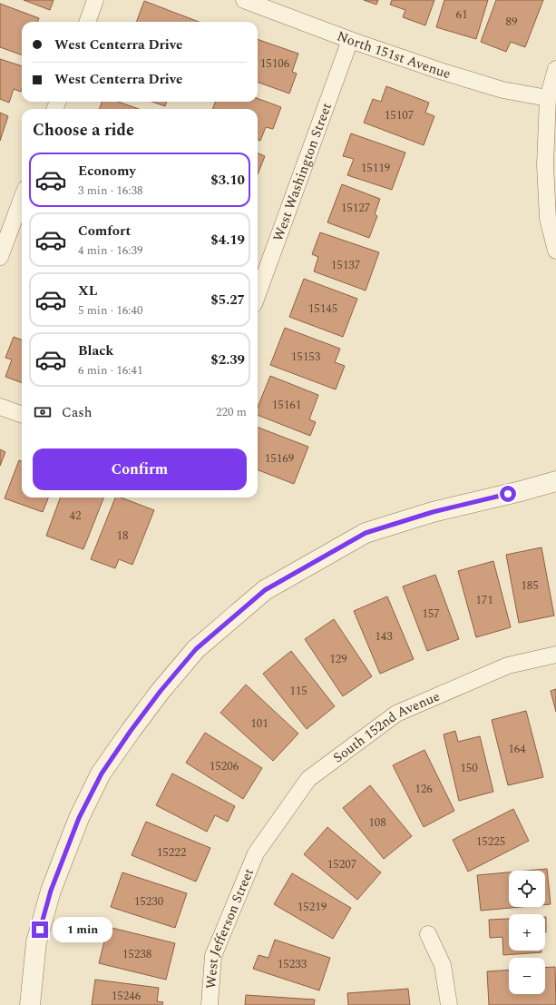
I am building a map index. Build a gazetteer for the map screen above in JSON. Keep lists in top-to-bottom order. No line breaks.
{"streets":{"street":["North 151st Avenue","West Washington Street","South 152nd Avenue","West Jefferson Street"]},"crossings":[["North 151st Avenue","West Washington Street"],["South 152nd Avenue","West Jefferson Street"]],"house_numbers":["61","89","15106","15107","15119","15127","15137","15145","15153","15161","15169","42","18","185","171","157","143","129","115","101","164","15206","150","126","108","15225","15222","15207","15230","15219","15238","15233","15246"],"page":{"banner":["West Centerra Drive","West Centerra Drive"],"heading":"Choose a ride","list":[{"name":"Economy","note":"3 min · 16:38","value":"$3.10"},{"name":"Comfort","note":"4 min · 16:39","value":"$4.19"},{"name":"XL","note":"5 min · 16:40","value":"$5.27"},{"name":"Black","note":"6 min · 16:41","value":"$2.39"}],"pay":["Cash","220 m"],"buttons":"Confirm","map_buttons":["+","−"],"bubble":"1 min"}}
